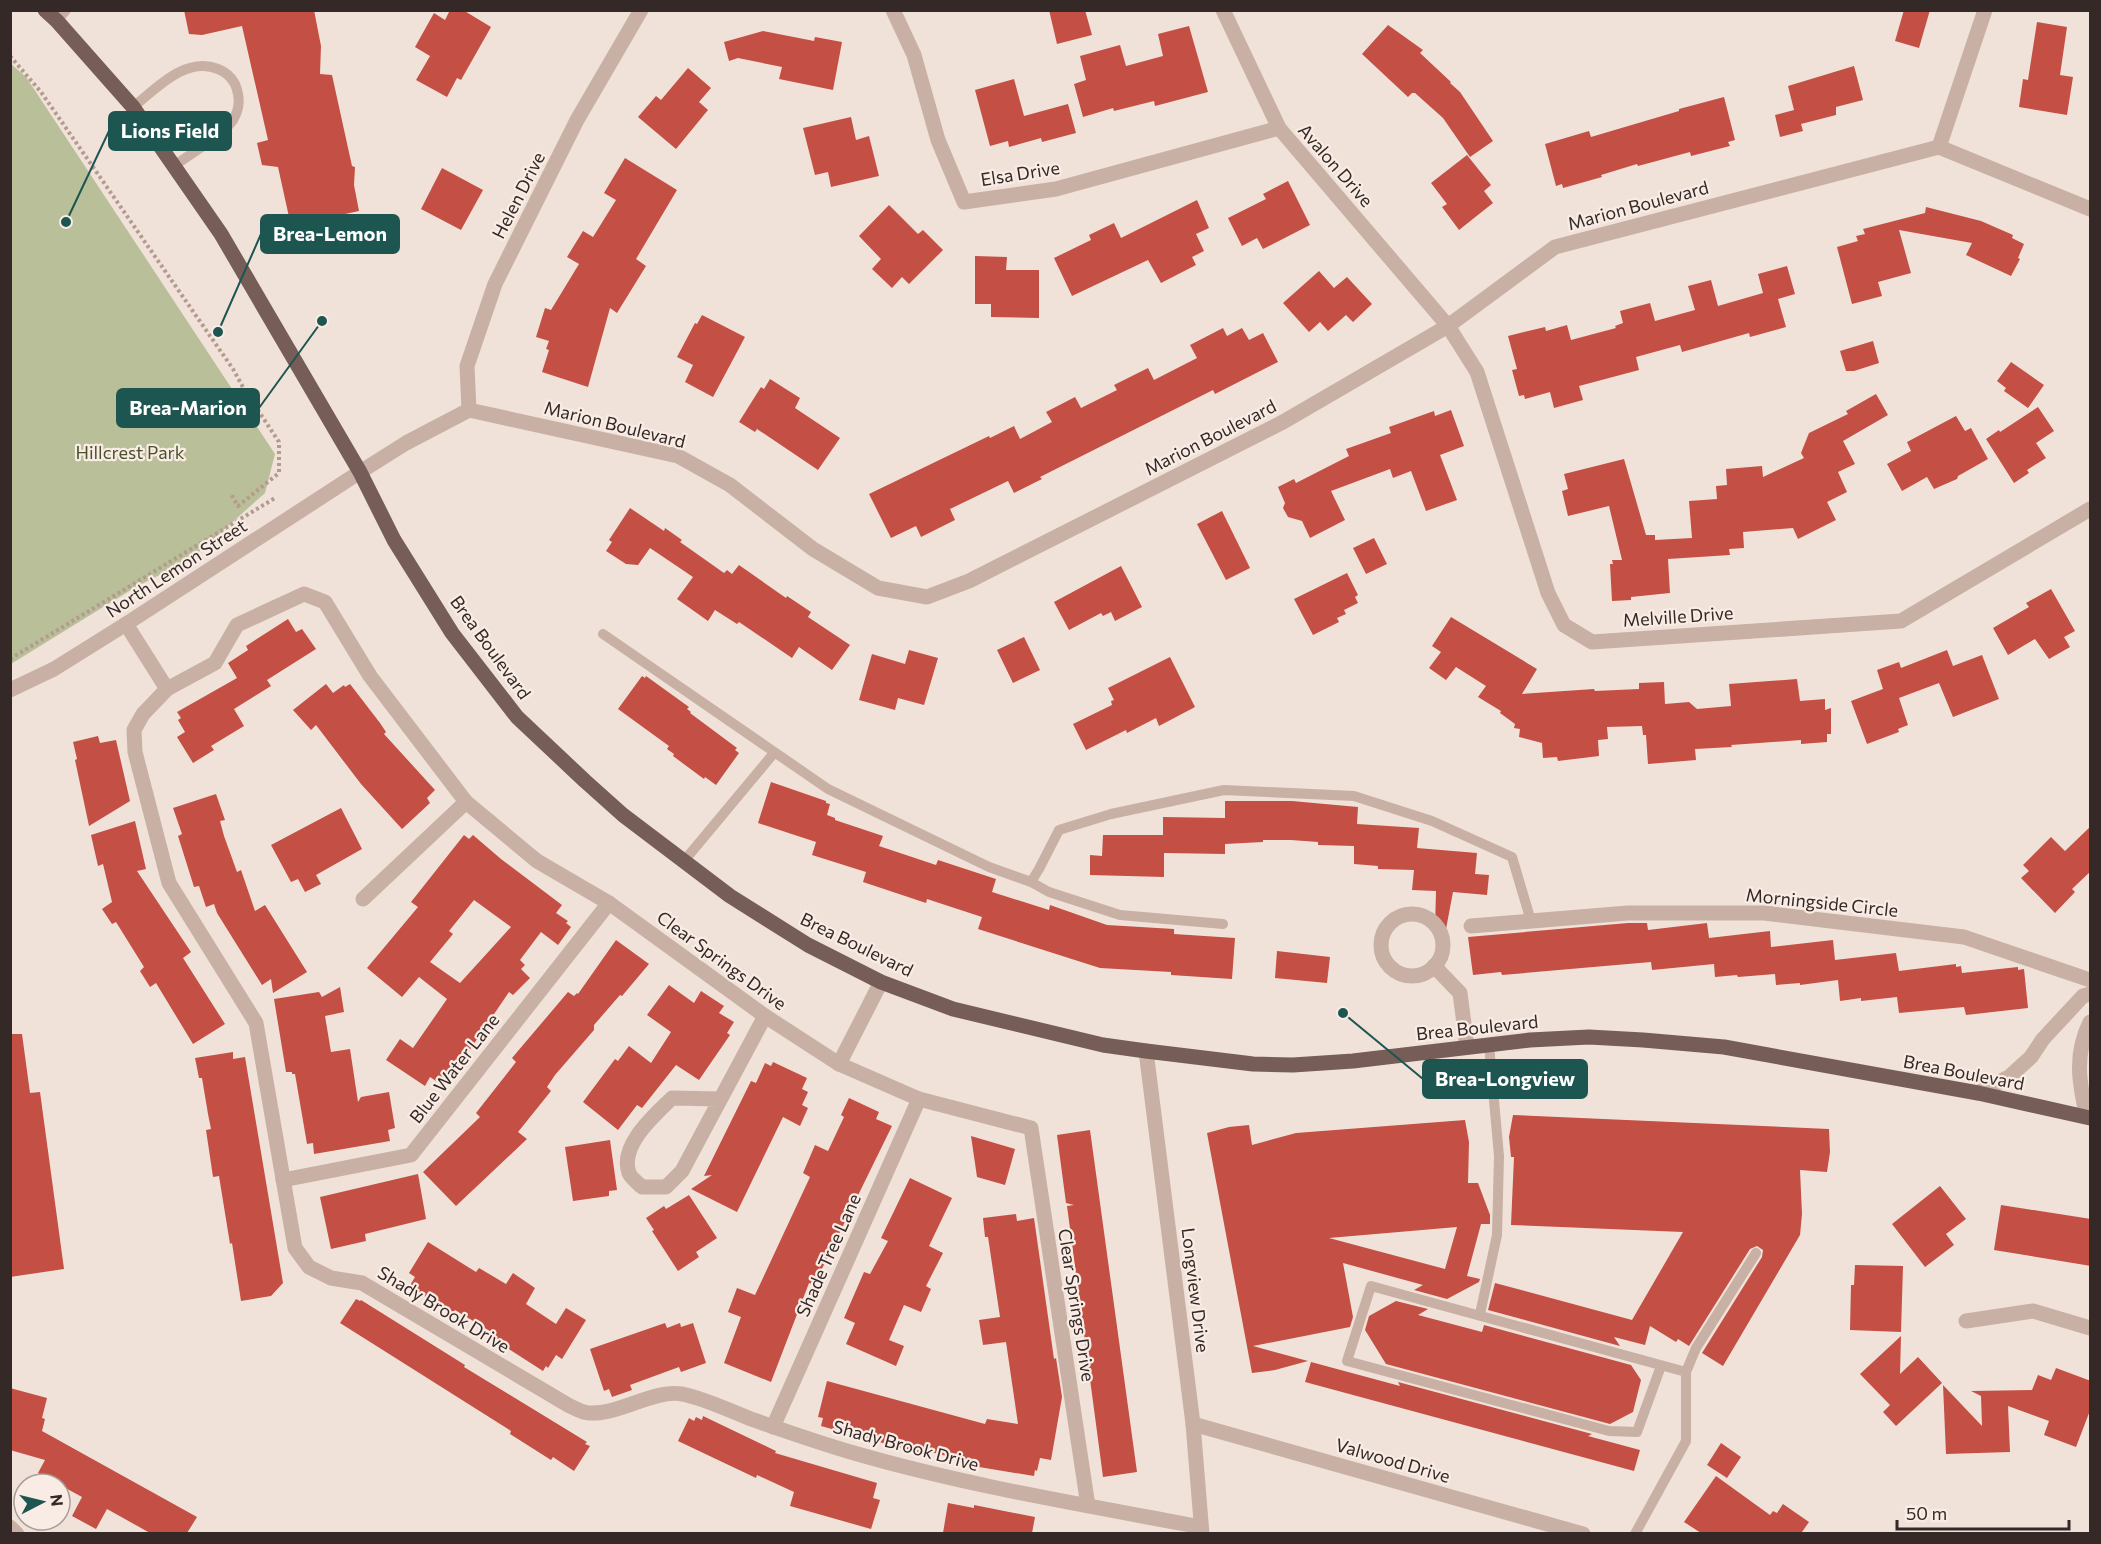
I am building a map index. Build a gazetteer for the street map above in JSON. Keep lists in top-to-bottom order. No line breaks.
{"streets":{"main road":["Brea Boulevard"],"street":["Avalon Drive","Elsa Drive","Helen Drive","Marion Boulevard","North Lemon Street","Melville Drive","Morningside Circle","Clear Springs Drive","Blue Water Lane","Shade Tree Lane","Longview Drive","Shady Brook Drive","Valwood Drive"]},"crossings":[["Avalon Drive","Elsa Drive"],["Avalon Drive","Marion Boulevard"],["Avalon Drive","Melville Drive"],["Helen Drive","Marion Boulevard"],["Marion Boulevard","Melville Drive"],["North Lemon Street","Brea Boulevard"],["Brea Boulevard","Longview Drive"],["Clear Springs Drive","Blue Water Lane"],["Clear Springs Drive","Shade Tree Lane"],["Clear Springs Drive","Shady Brook Drive"],["Blue Water Lane","Shady Brook Drive"],["Shade Tree Lane","Shady Brook Drive"],["Longview Drive","Shady Brook Drive"],["Longview Drive","Valwood Drive"]],"parks":["Hillcrest Park"],"places":["Lions Field","Brea-Marion","Brea-Lemon","Brea-Longview"],"scale_bar":"50 m","north":"right"}
